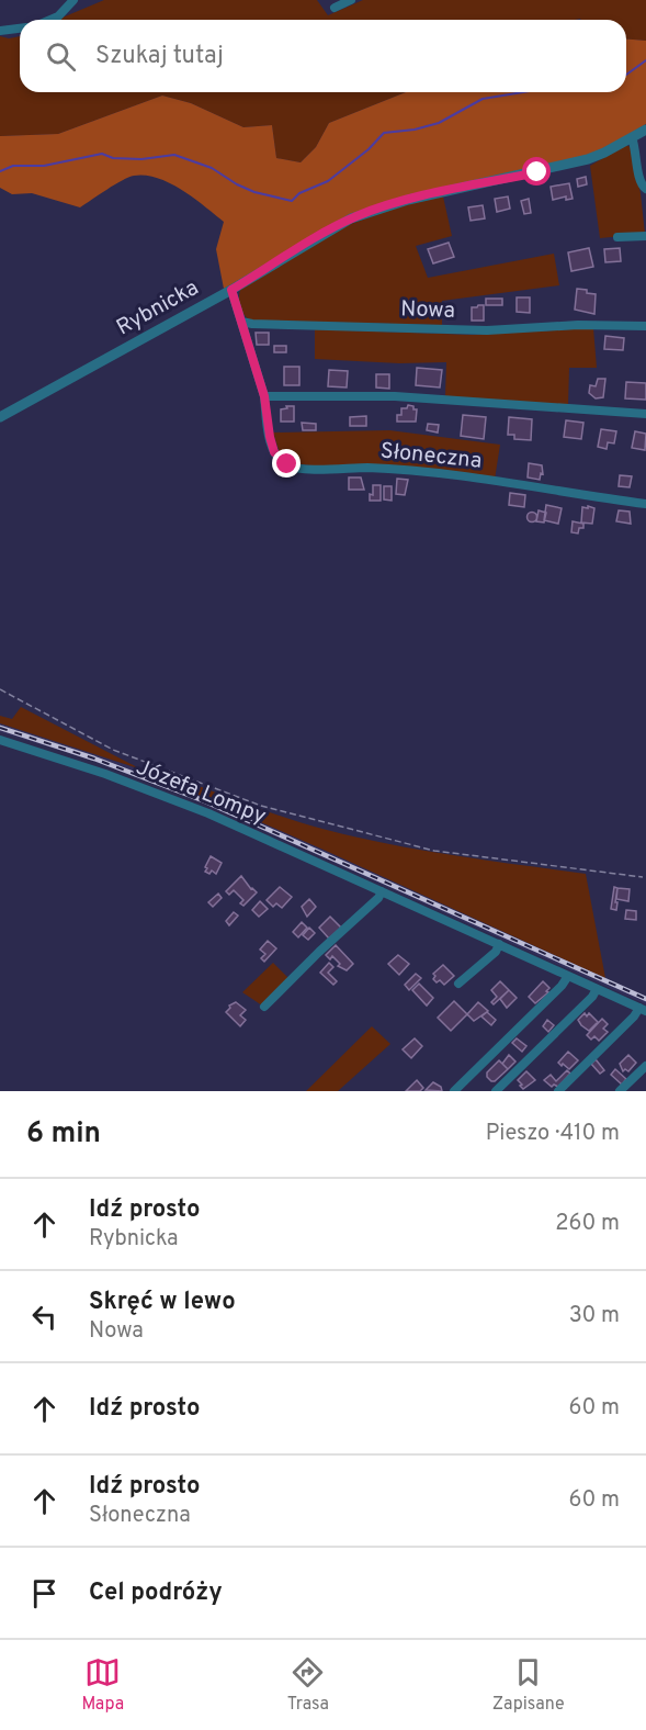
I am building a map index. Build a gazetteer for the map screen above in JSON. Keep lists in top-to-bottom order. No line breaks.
{"streets":{"street":["Rybnicka","Nowa","Słoneczna","Józefa Lompy"]},"crossings":[["Nowa","Słoneczna"]],"page":{"search":"Szukaj tutaj","heading":["6 min","Pieszo · 410 m"],"list":[["Idź prosto","Rybnicka","260 m"],["Skręć w lewo","Nowa","30 m"],["Idź prosto","60 m"],["Idź prosto","Słoneczna","60 m"],"Cel podróży"],"nav":["Mapa","Trasa","Zapisane"]}}
